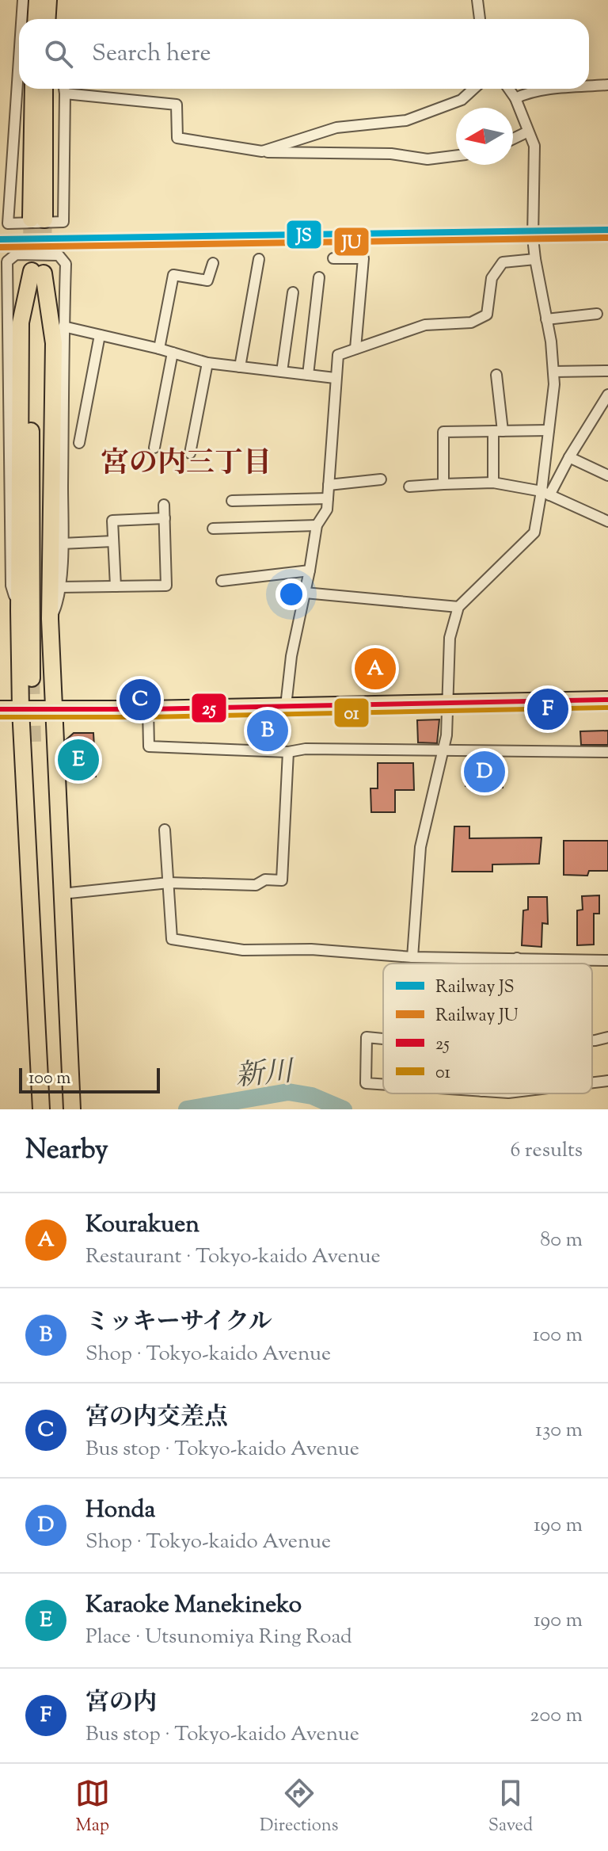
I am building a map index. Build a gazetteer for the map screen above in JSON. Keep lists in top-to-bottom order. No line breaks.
{"districts":["宮の内三丁目"],"water":["新川"],"lines":["rail line JS","rail line JU","transit line 25","transit line 01"],"legend":["Railway JS","Railway JU","25","01"],"scale_bar":"100 m","north":"left","page":{"search":"Search here","pins":["A","C","F","B","E","D"],"scale":"100 m","heading":["Nearby","6 results"],"list":[{"mark":"A","name":"Kourakuen","note":"Restaurant · Tokyo-kaido Avenue","value":"80 m"},{"mark":"B","name":"ミッキーサイクル","note":"Shop · Tokyo-kaido Avenue","value":"100 m"},{"mark":"C","name":"宮の内交差点","note":"Bus stop · Tokyo-kaido Avenue","value":"130 m"},{"mark":"D","name":"Honda","note":"Shop · Tokyo-kaido Avenue","value":"190 m"},{"mark":"E","name":"Karaoke Manekineko","note":"Place · Utsunomiya Ring Road","value":"190 m"},{"mark":"F","name":"宮の内","note":"Bus stop · Tokyo-kaido Avenue","value":"200 m"}],"nav":["Map","Directions","Saved"]}}
